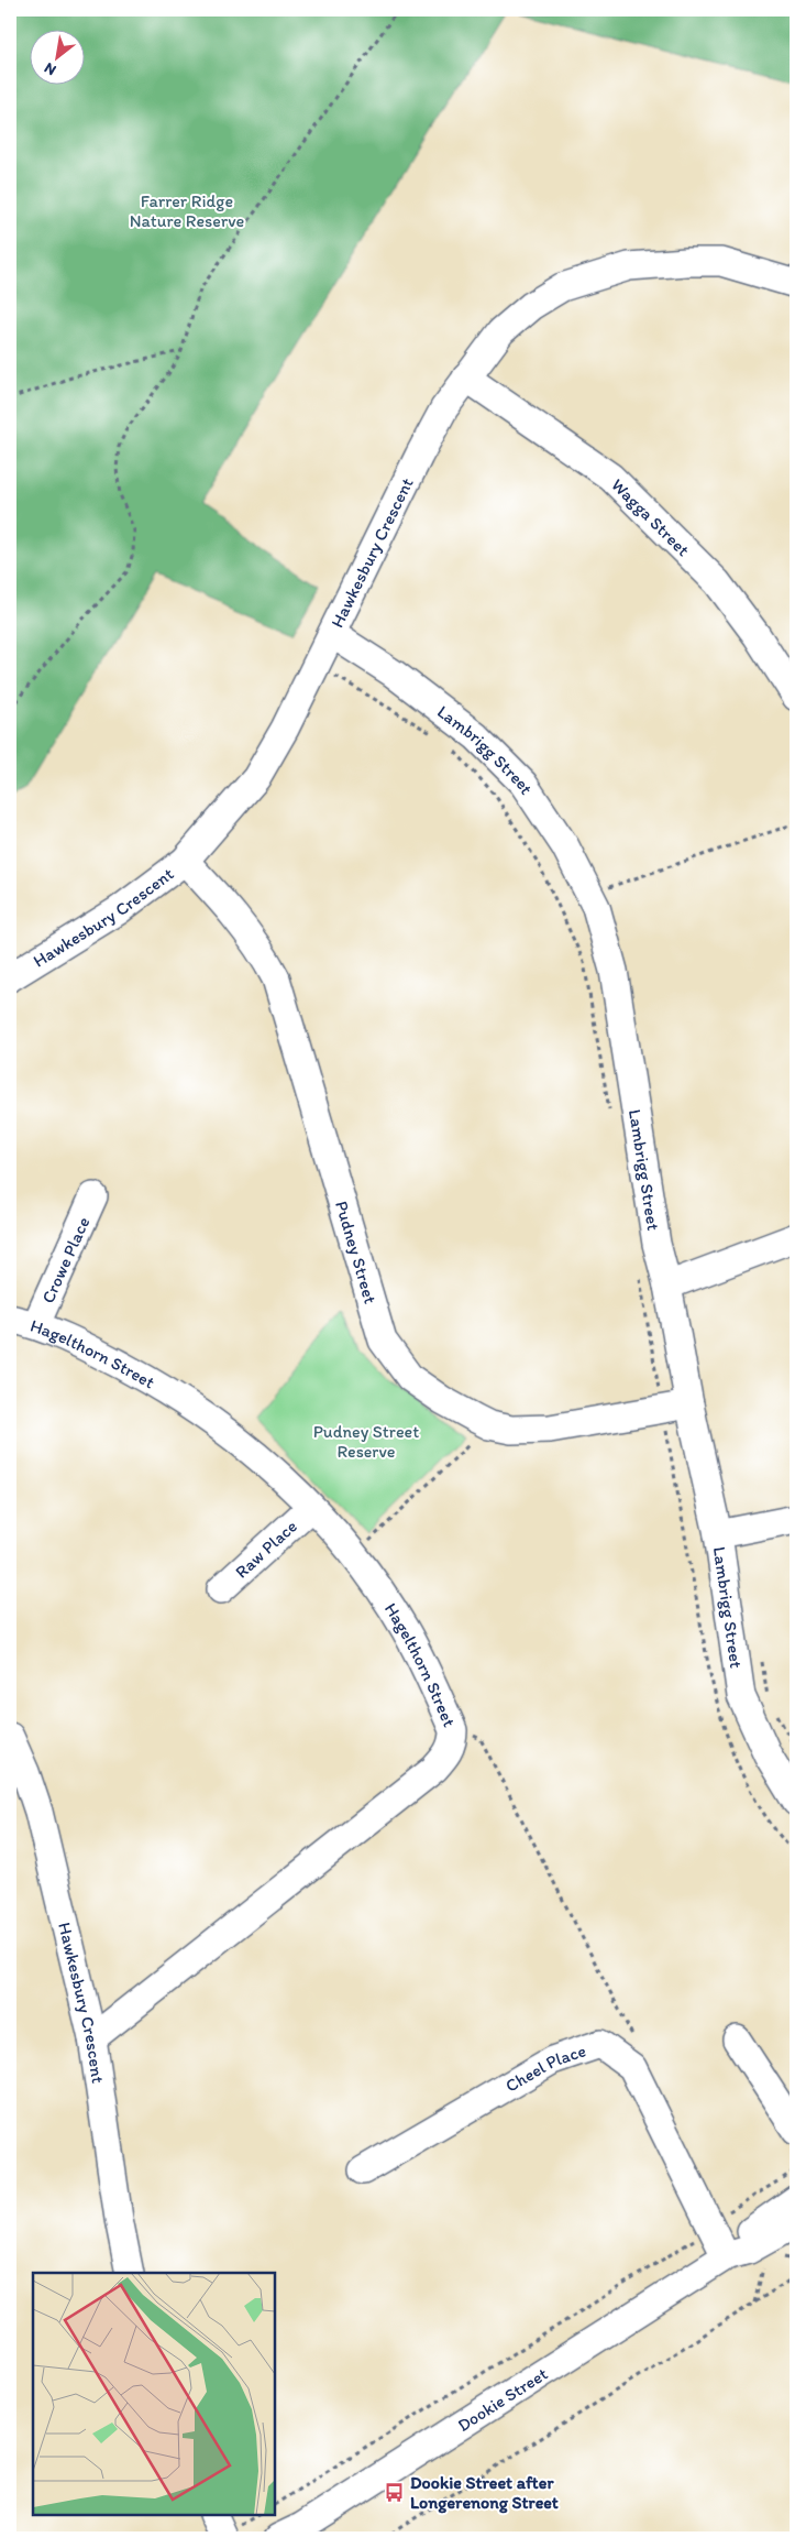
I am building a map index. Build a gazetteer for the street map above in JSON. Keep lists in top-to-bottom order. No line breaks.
{"streets":{"street":["Wagga Street","Hawkesbury Crescent","Lambrigg Street","Pudney Street","Crowe Place","Hagelthorn Street","Raw Place","Cheel Place","Dookie Street"]},"crossings":[["Wagga Street","Hawkesbury Crescent"],["Hawkesbury Crescent","Lambrigg Street"],["Hawkesbury Crescent","Pudney Street"],["Hawkesbury Crescent","Hagelthorn Street"],["Lambrigg Street","Pudney Street"],["Crowe Place","Hagelthorn Street"],["Hagelthorn Street","Raw Place"],["Cheel Place","Dookie Street"]],"parks":["Farrer Ridge Nature Reserve","Pudney Street Reserve"],"places":{"bus stop":["Dookie Street after Longerenong Street"]},"north":"bottom left"}
